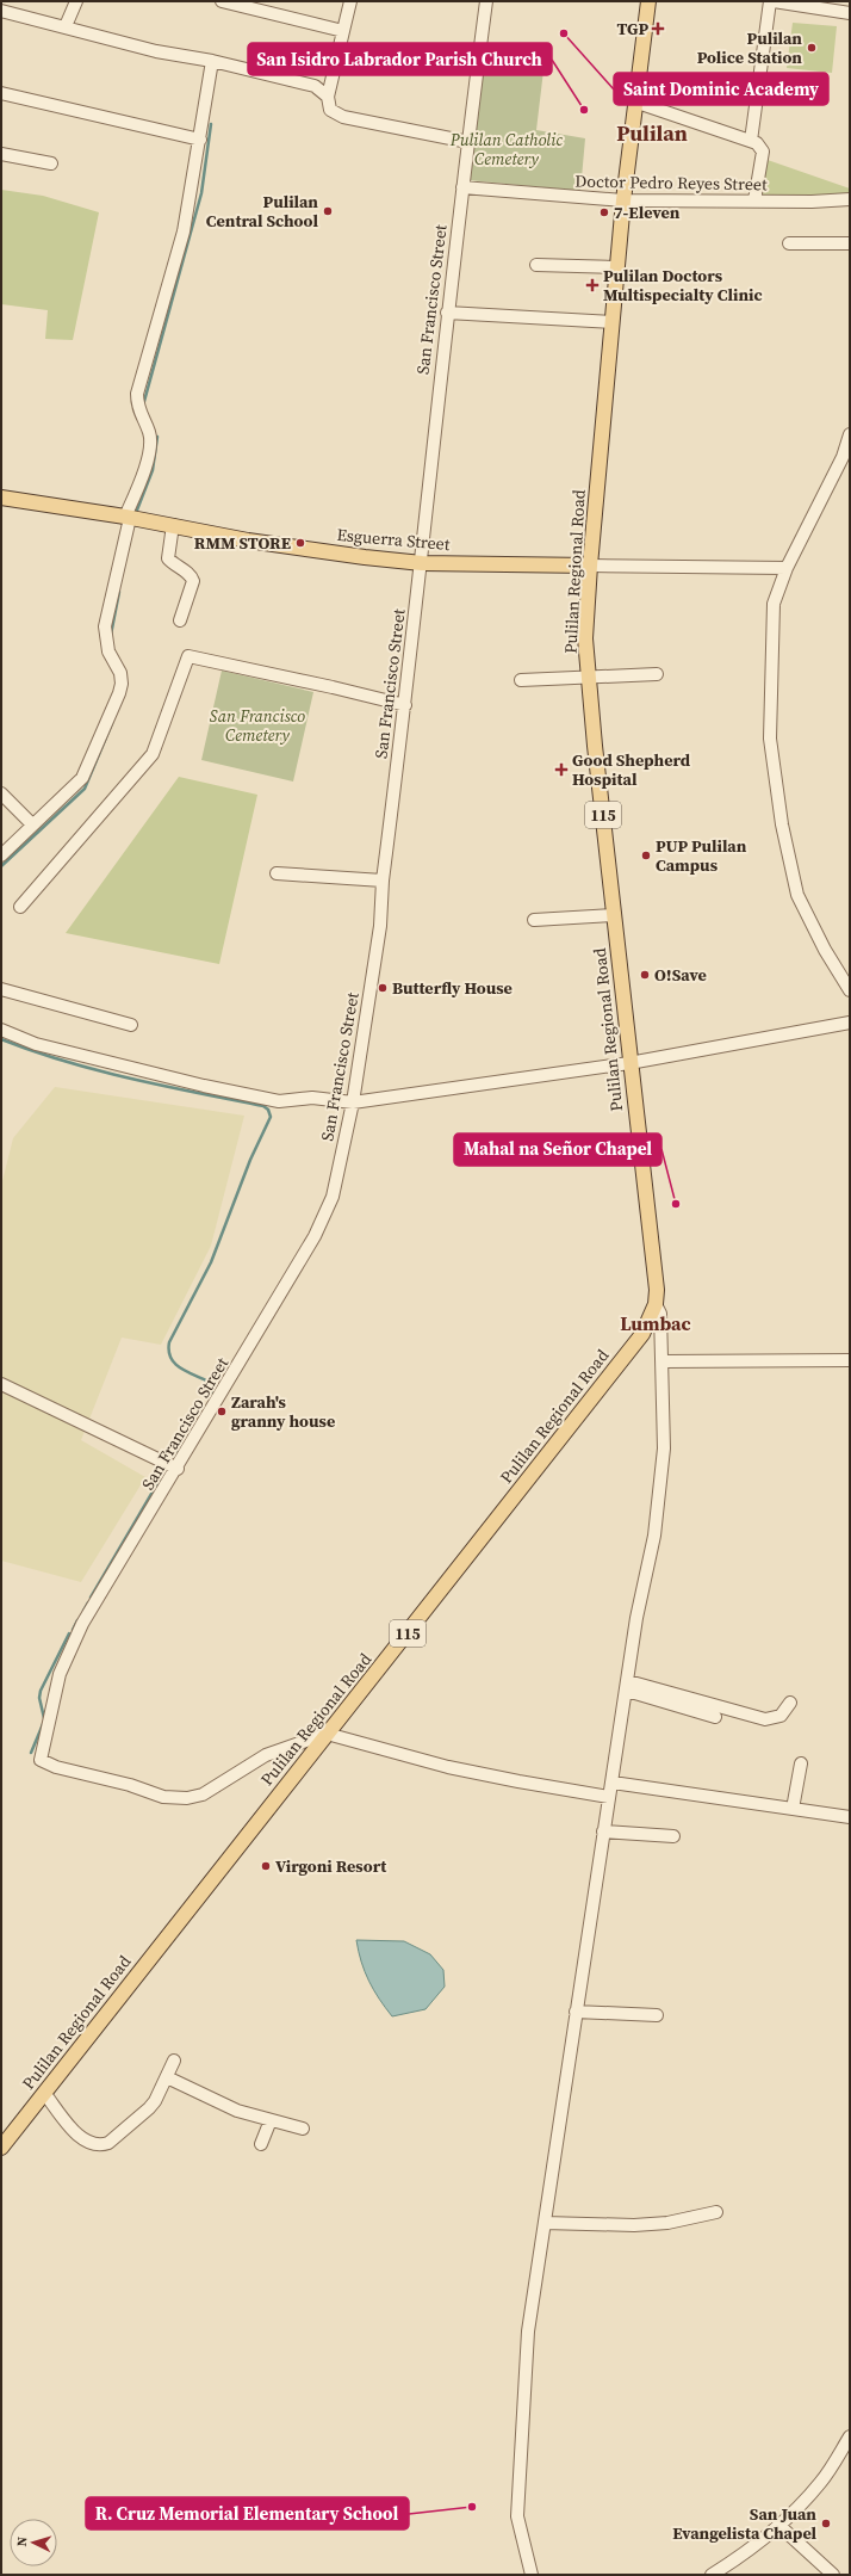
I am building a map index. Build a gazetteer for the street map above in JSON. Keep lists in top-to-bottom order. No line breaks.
{"streets":{"main road":["Esguerra Street","Pulilan Regional Road","115"],"street":["Doctor Pedro Reyes Street","San Francisco Street"]},"crossings":[["Doctor Pedro Reyes Street","San Francisco Street"],["Doctor Pedro Reyes Street","Pulilan Regional Road"],["San Francisco Street","Esguerra Street"],["San Francisco Street","Pulilan Regional Road"],["Esguerra Street","Pulilan Regional Road"]],"districts":["Pulilan","Lumbac"],"parks":["Pulilan Catholic Cemetery","San Francisco Cemetery"],"places":{"health":["TGP","Pulilan Doctors Multispecialty Clinic","Good Shepherd Hospital"],"other":["Saint Dominic Academy","Pulilan Police Station","San Isidro Labrador Parish Church","Pulilan Central School","7-Eleven","RMM STORE","PUP Pulilan Campus","O!Save","Butterfly House","Mahal na Señor Chapel","Zarah's granny house","Virgoni Resort","R. Cruz Memorial Elementary School","San Juan Evangelista Chapel"]},"north":"left"}
